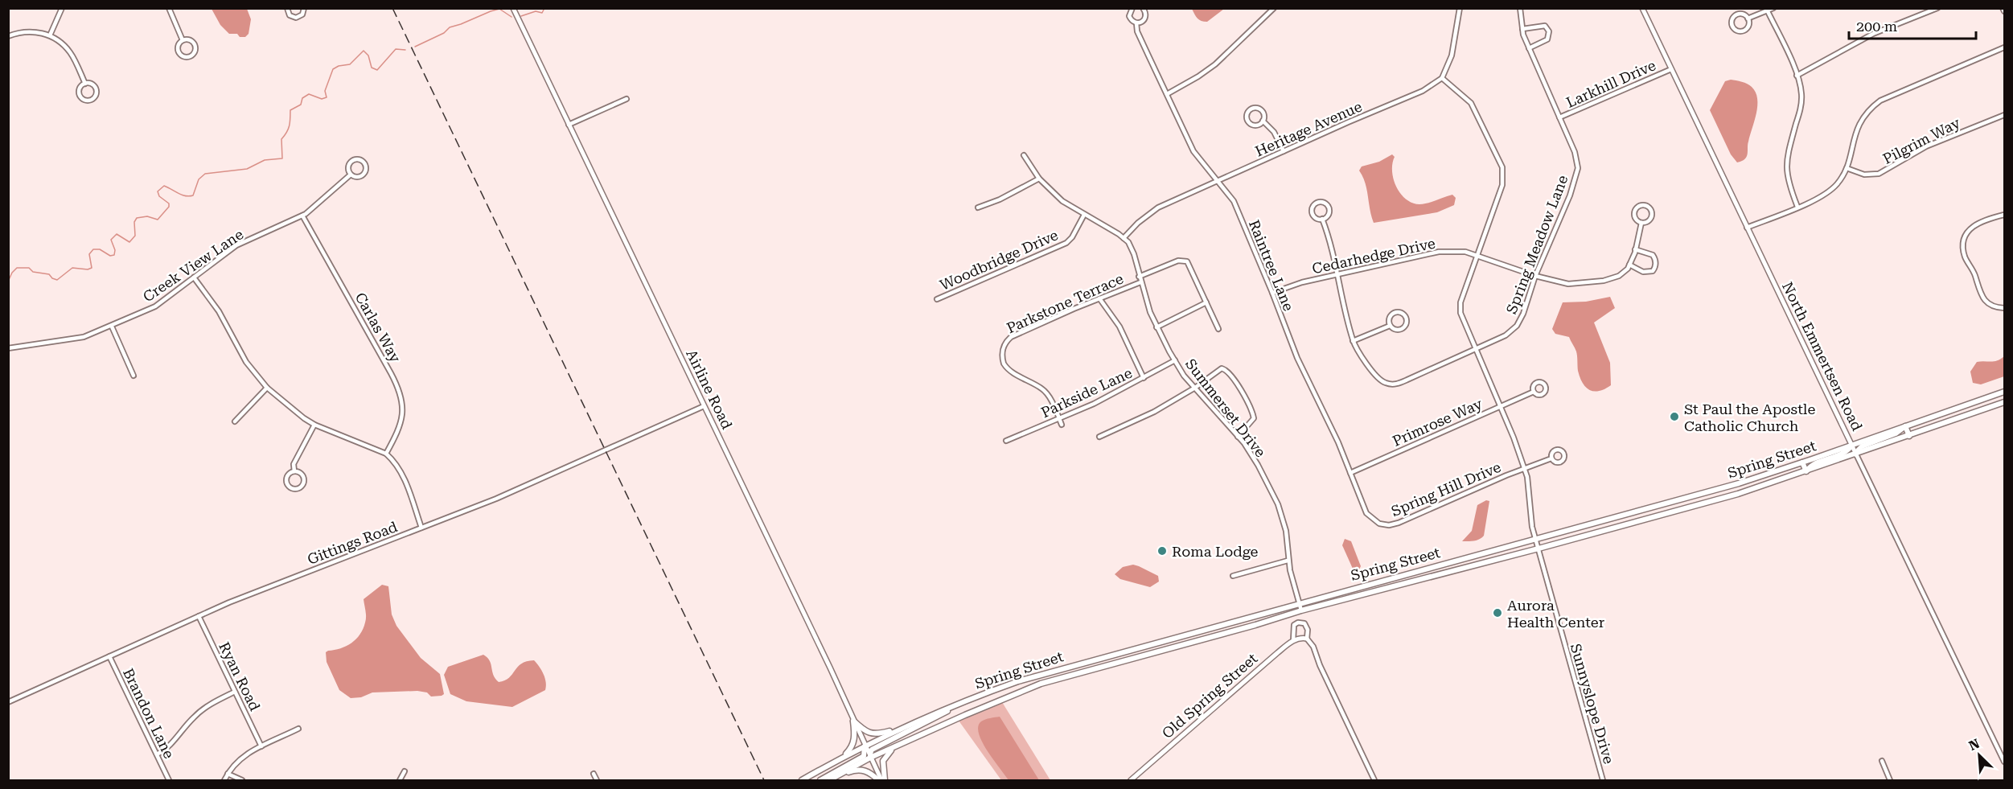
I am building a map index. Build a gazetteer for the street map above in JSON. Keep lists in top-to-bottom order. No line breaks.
{"streets":{"main road":["Spring Street"],"street":["Larkhill Drive","Heritage Avenue","Pilgrim Way","Spring Meadow Lane","Cedarhedge Drive","Woodbridge Drive","Creek View Lane","Raintree Lane","Parkstone Terrace","Carlas Way","North Emmertsen Road","Airline Road","Parkside Lane","Summerset Drive","Primrose Way","Spring Hill Drive","Gittings Road","Ryan Road","Old Spring Street","Sunnyslope Drive","Brandon Lane"]},"crossings":[["Larkhill Drive","Spring Meadow Lane"],["Larkhill Drive","North Emmertsen Road"],["Heritage Avenue","Raintree Lane"],["Heritage Avenue","Summerset Drive"],["Spring Meadow Lane","Cedarhedge Drive"],["Spring Meadow Lane","Sunnyslope Drive"],["Cedarhedge Drive","Raintree Lane"],["Cedarhedge Drive","Sunnyslope Drive"],["Creek View Lane","Carlas Way"],["Raintree Lane","Primrose Way"],["Raintree Lane","Spring Hill Drive"],["Parkstone Terrace","Parkside Lane"],["Parkstone Terrace","Summerset Drive"],["North Emmertsen Road","Spring Street"],["Airline Road","Spring Street"],["Airline Road","Gittings Road"],["Parkside Lane","Summerset Drive"],["Summerset Drive","Spring Street"],["Primrose Way","Sunnyslope Drive"],["Spring Street","Sunnyslope Drive"],["Spring Hill Drive","Sunnyslope Drive"],["Gittings Road","Ryan Road"],["Gittings Road","Brandon Lane"]],"places":["St Paul the Apostle Catholic Church","Roma Lodge","Aurora Health Center"],"scale_bar":"200 m","north":"top left"}
